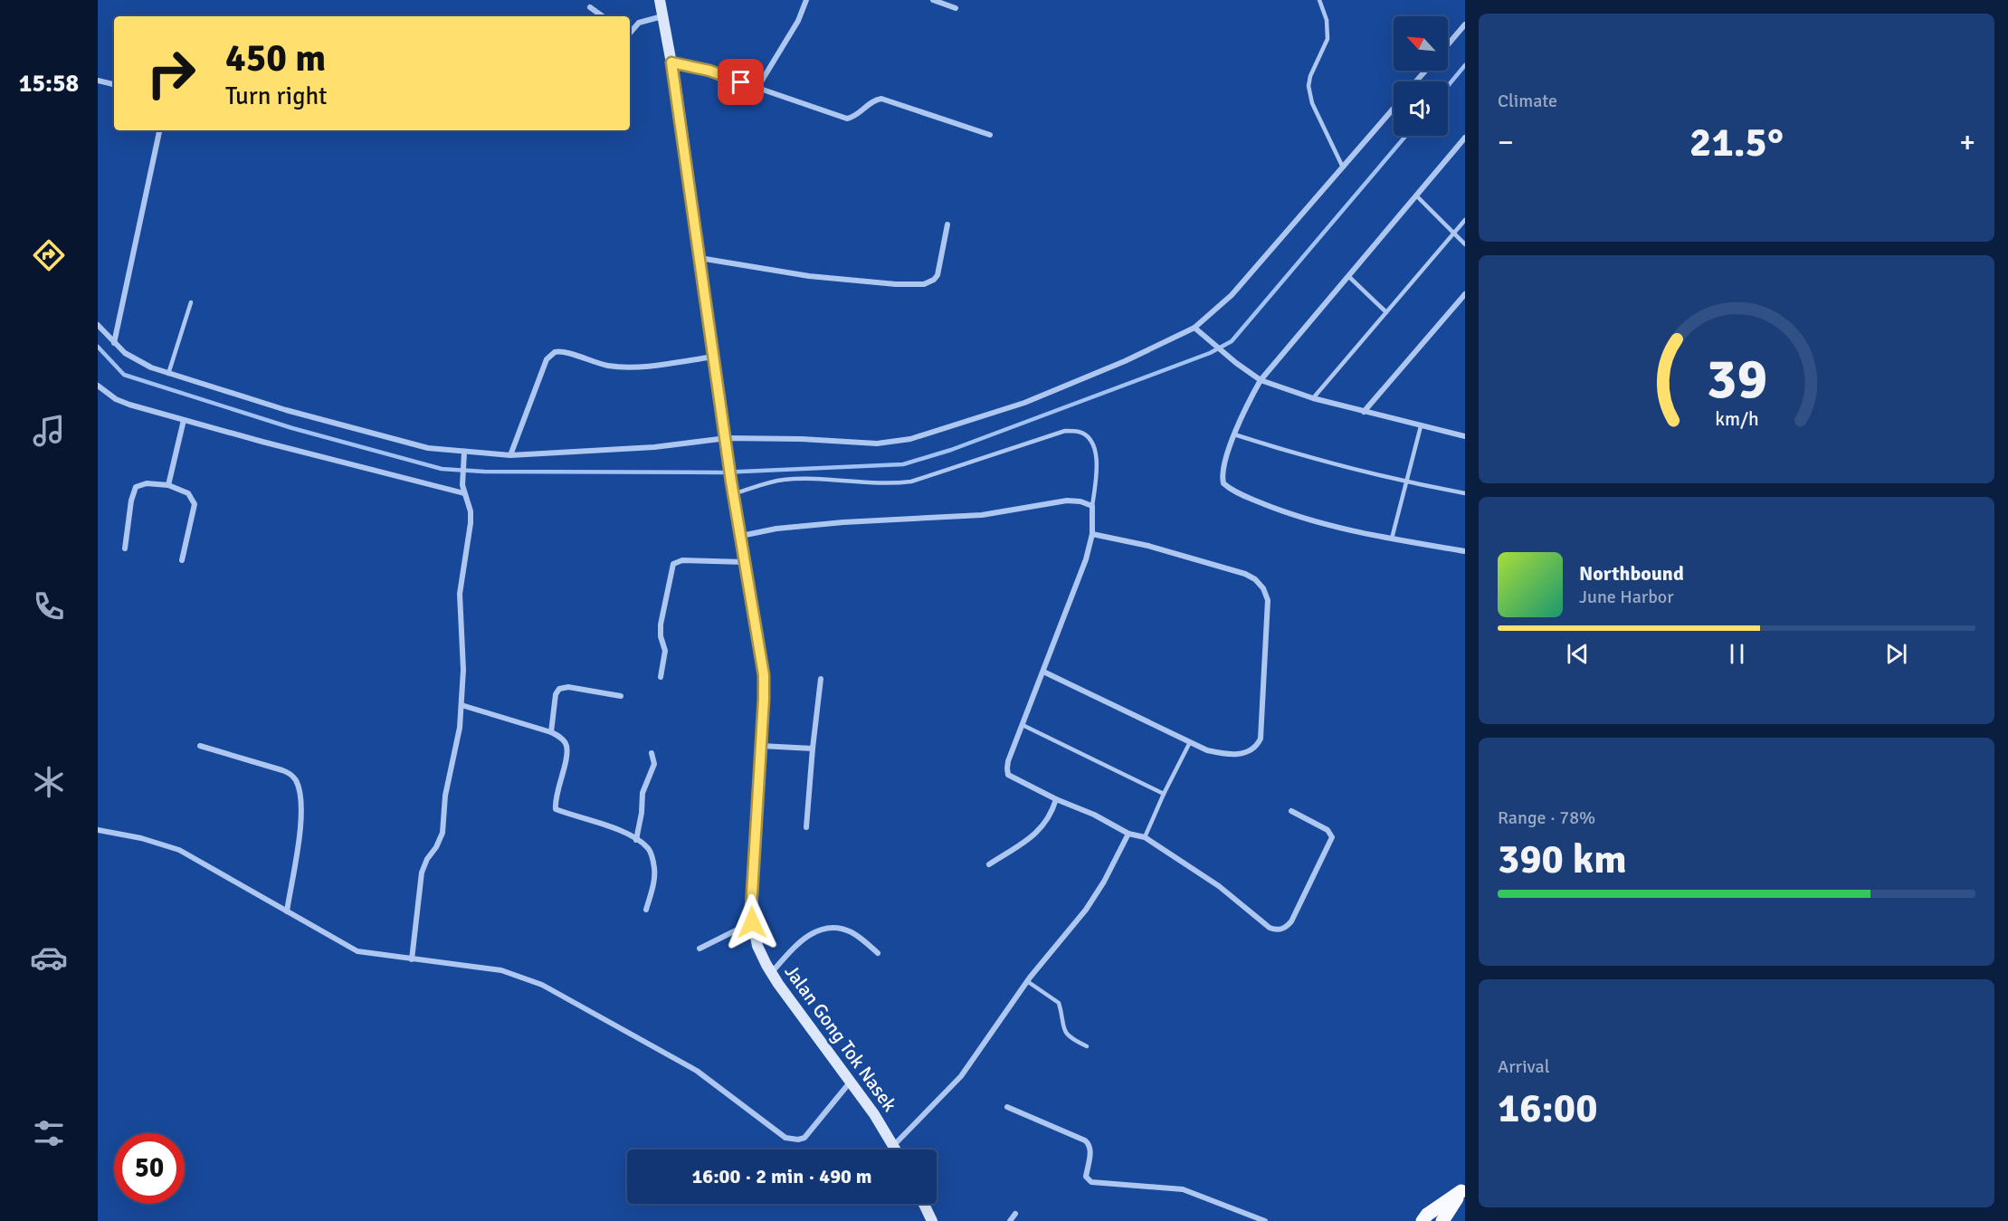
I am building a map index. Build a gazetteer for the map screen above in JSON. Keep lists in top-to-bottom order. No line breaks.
{"streets":{"main road":["Jalan Gong Tok Nasek"]},"north":"top left","page":{"tabs":"15:58","tile":["Climate",["Range · 78%","390 km"],["Arrival","16:00"]],"turn":["450 m","Turn right"],"heat":["−","21.5°","+"],"song":["Northbound","June Harbor"],"limit":"50","trip":"16:00 · 2 min · 490 m","gauge":["39","km/h"]}}
